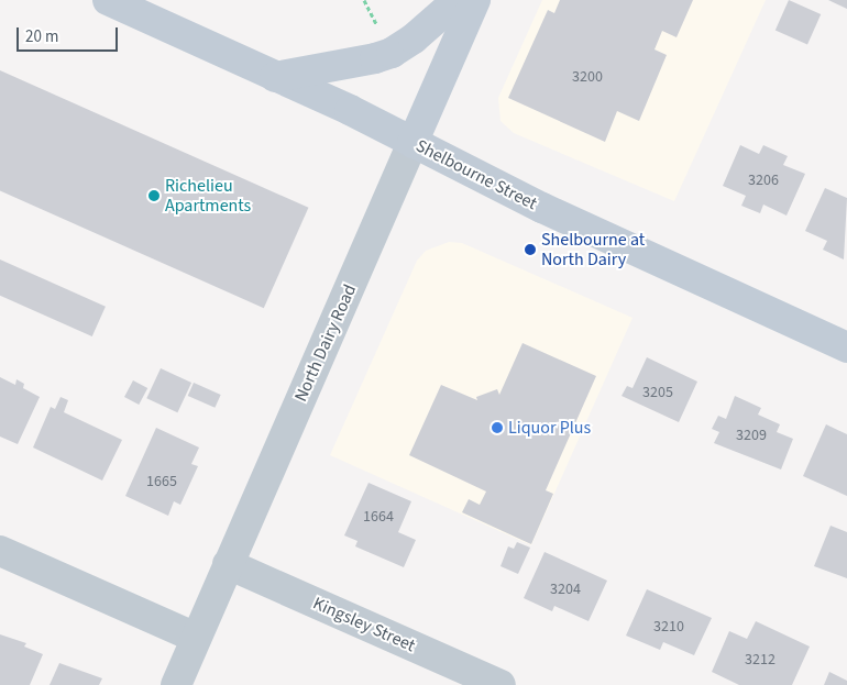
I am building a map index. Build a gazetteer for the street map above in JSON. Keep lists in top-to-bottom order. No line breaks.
{"streets":{"main road":["Shelbourne Street","North Dairy Road"],"street":["Kingsley Street"]},"crossings":[["Shelbourne Street","North Dairy Road"],["North Dairy Road","Kingsley Street"]],"places":["Richelieu Apartments","Shelbourne at North Dairy","Liquor Plus"],"house_numbers":["3200","3206","3205","3209","1665","1664","3204","3210","3212"],"scale_bar":"20 m"}
